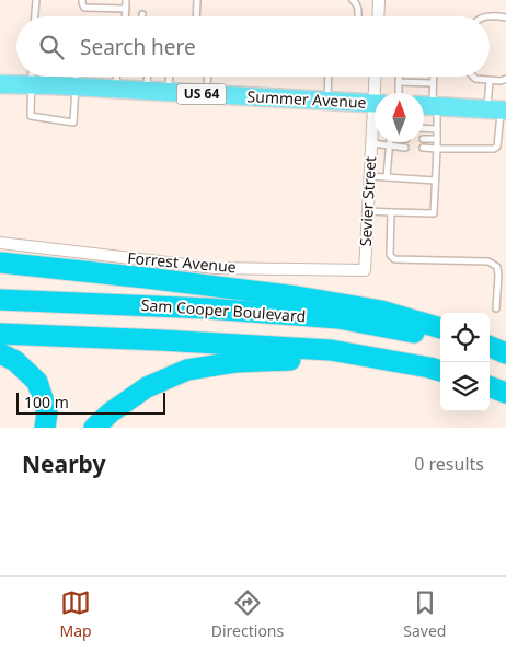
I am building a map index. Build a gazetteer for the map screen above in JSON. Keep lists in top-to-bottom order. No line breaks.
{"streets":{"highway":["Sam Cooper Boulevard"],"main road":["US 64","Summer Avenue"],"street":["Sevier Street","Forrest Avenue"]},"crossings":[["Sevier Street","Forrest Avenue"]],"scale_bar":"100 m","north":"top","page":{"search":"Search here","scale":"100 m","heading":["Nearby","0 results"],"nav":["Map","Directions","Saved"]}}
